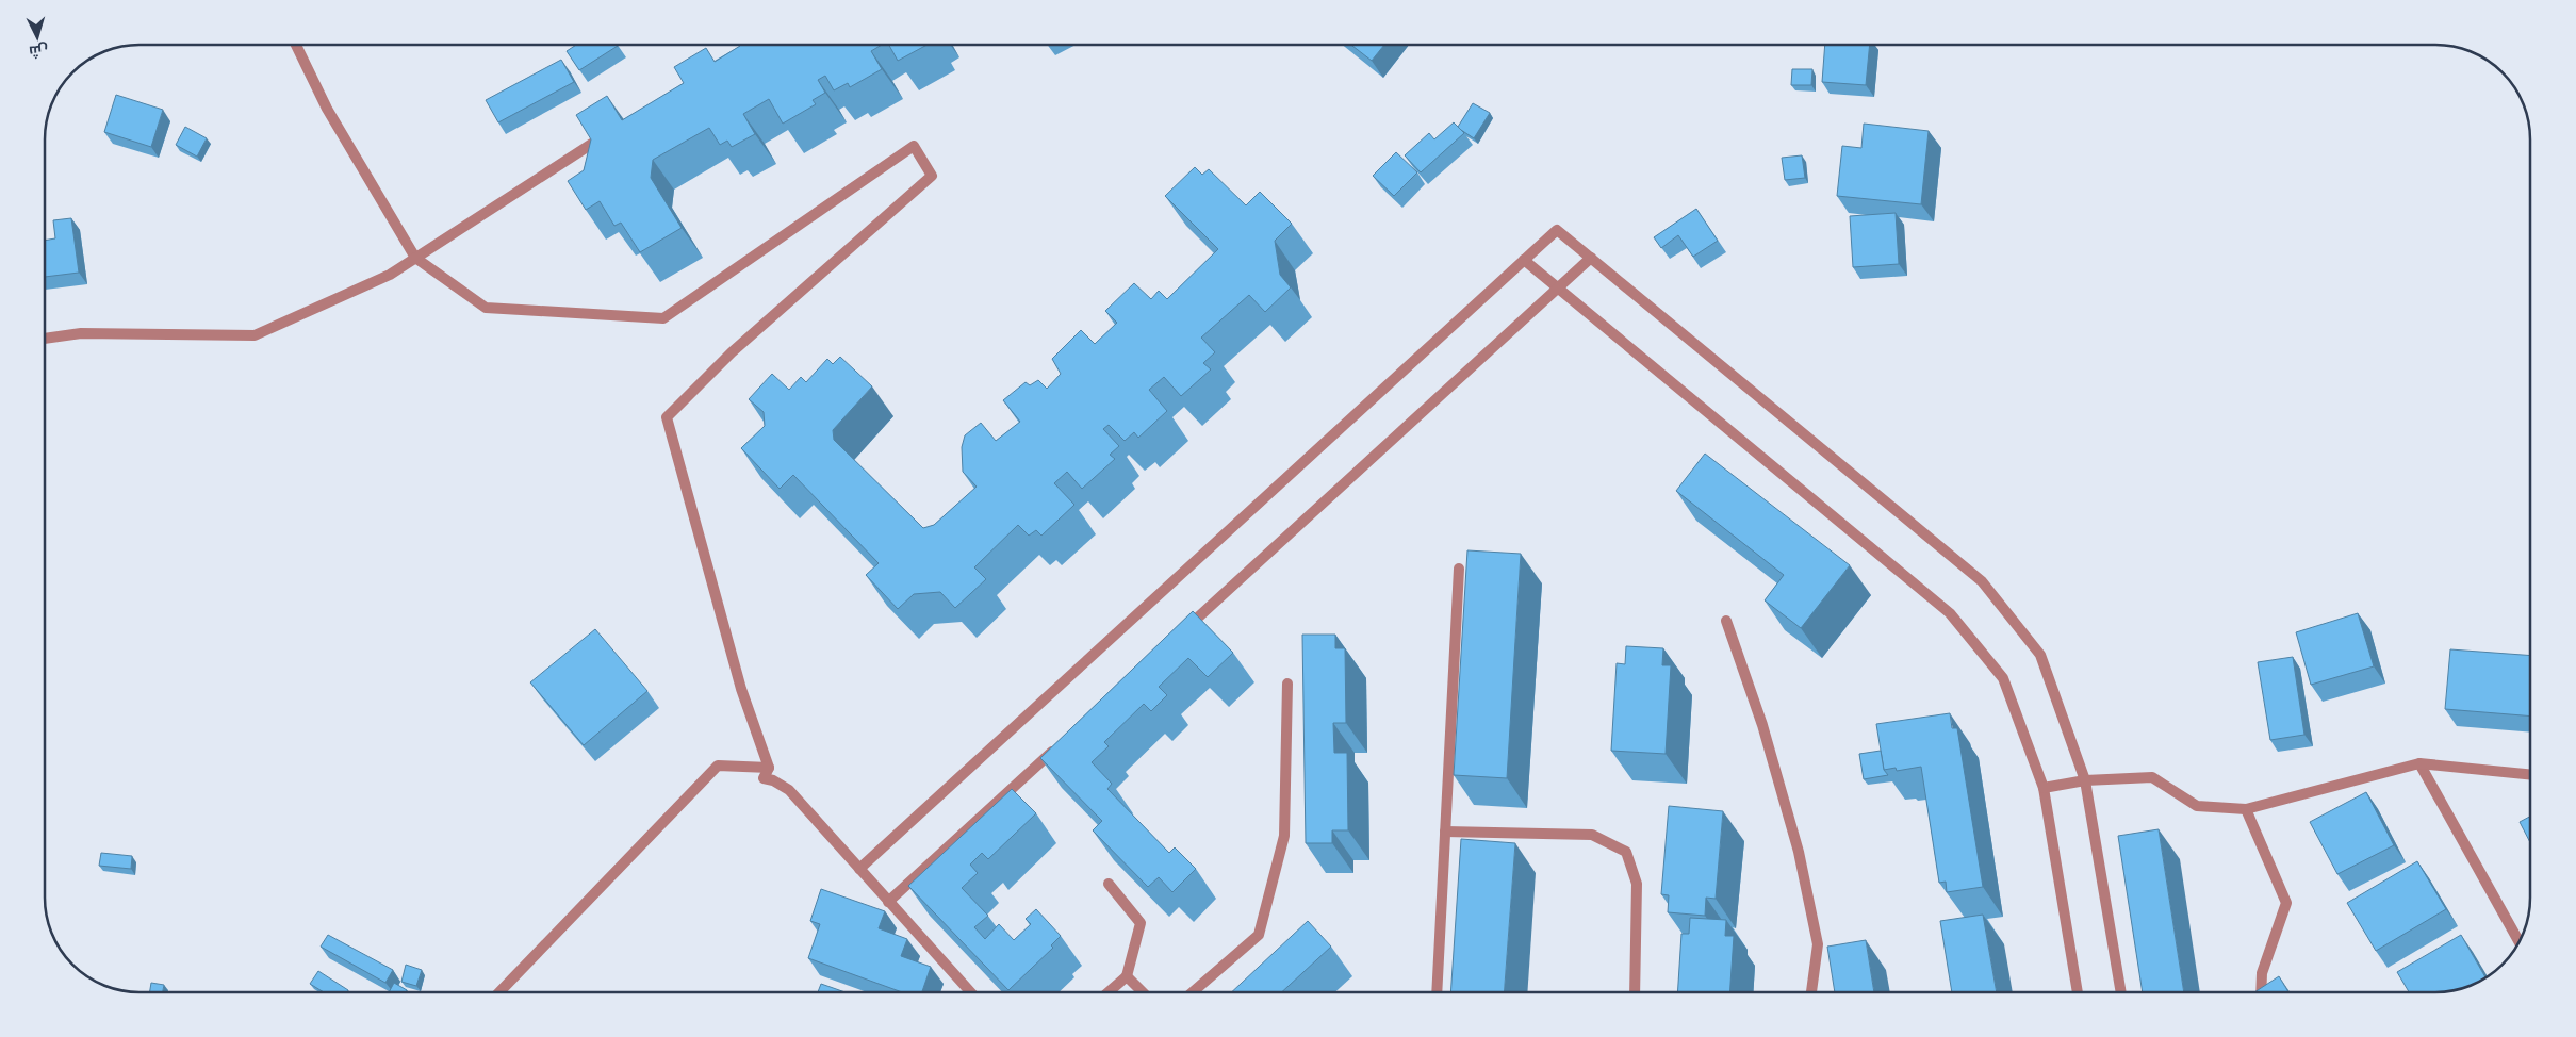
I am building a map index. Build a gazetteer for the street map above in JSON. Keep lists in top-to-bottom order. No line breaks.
{"north":"bottom"}
